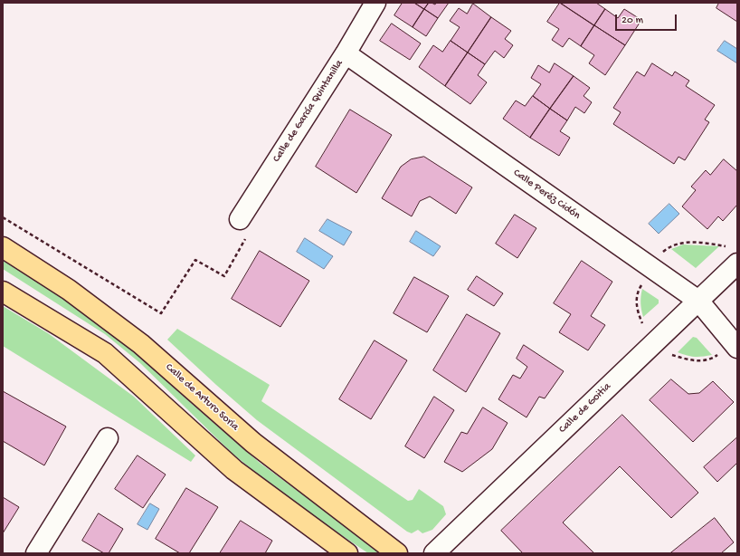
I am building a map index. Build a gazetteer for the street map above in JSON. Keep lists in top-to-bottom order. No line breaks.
{"streets":{"main road":["Calle de Arturo Soria"],"street":["Calle de García Quintanilla","Calle Peréz Cidón","Calle de Goitia"]},"crossings":[["Calle de García Quintanilla","Calle Peréz Cidón"],["Calle Peréz Cidón","Calle de Goitia"]],"scale_bar":"20 m"}
